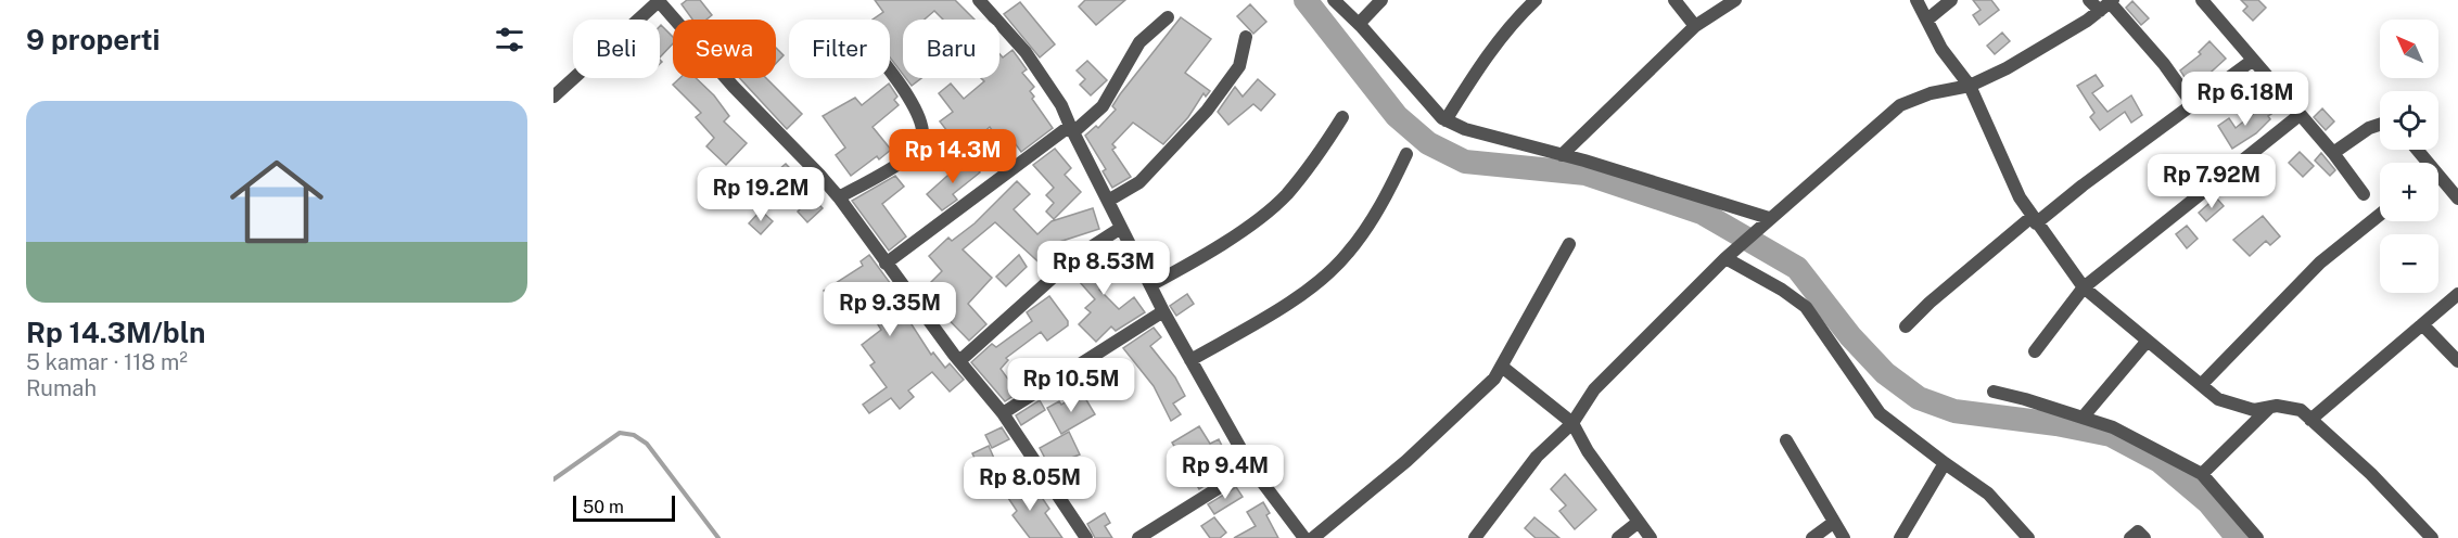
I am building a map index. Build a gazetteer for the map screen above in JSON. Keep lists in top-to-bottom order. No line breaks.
{"scale_bar":"50 m","north":"top left","page":{"heading":"9 properti","map_buttons":["+","−"],"chip":["Beli","Sewa","Filter","Baru"],"price":["Rp 6.18M","Rp 14.3M","Rp 7.92M","Rp 19.2M","Rp 8.53M","Rp 9.35M","Rp 10.5M","Rp 9.4M","Rp 8.05M"],"list":[{"name":"Rp 14.3M/bln","note":"5 kamar · 118 m² · Rumah"}],"scale":"50 m"}}
